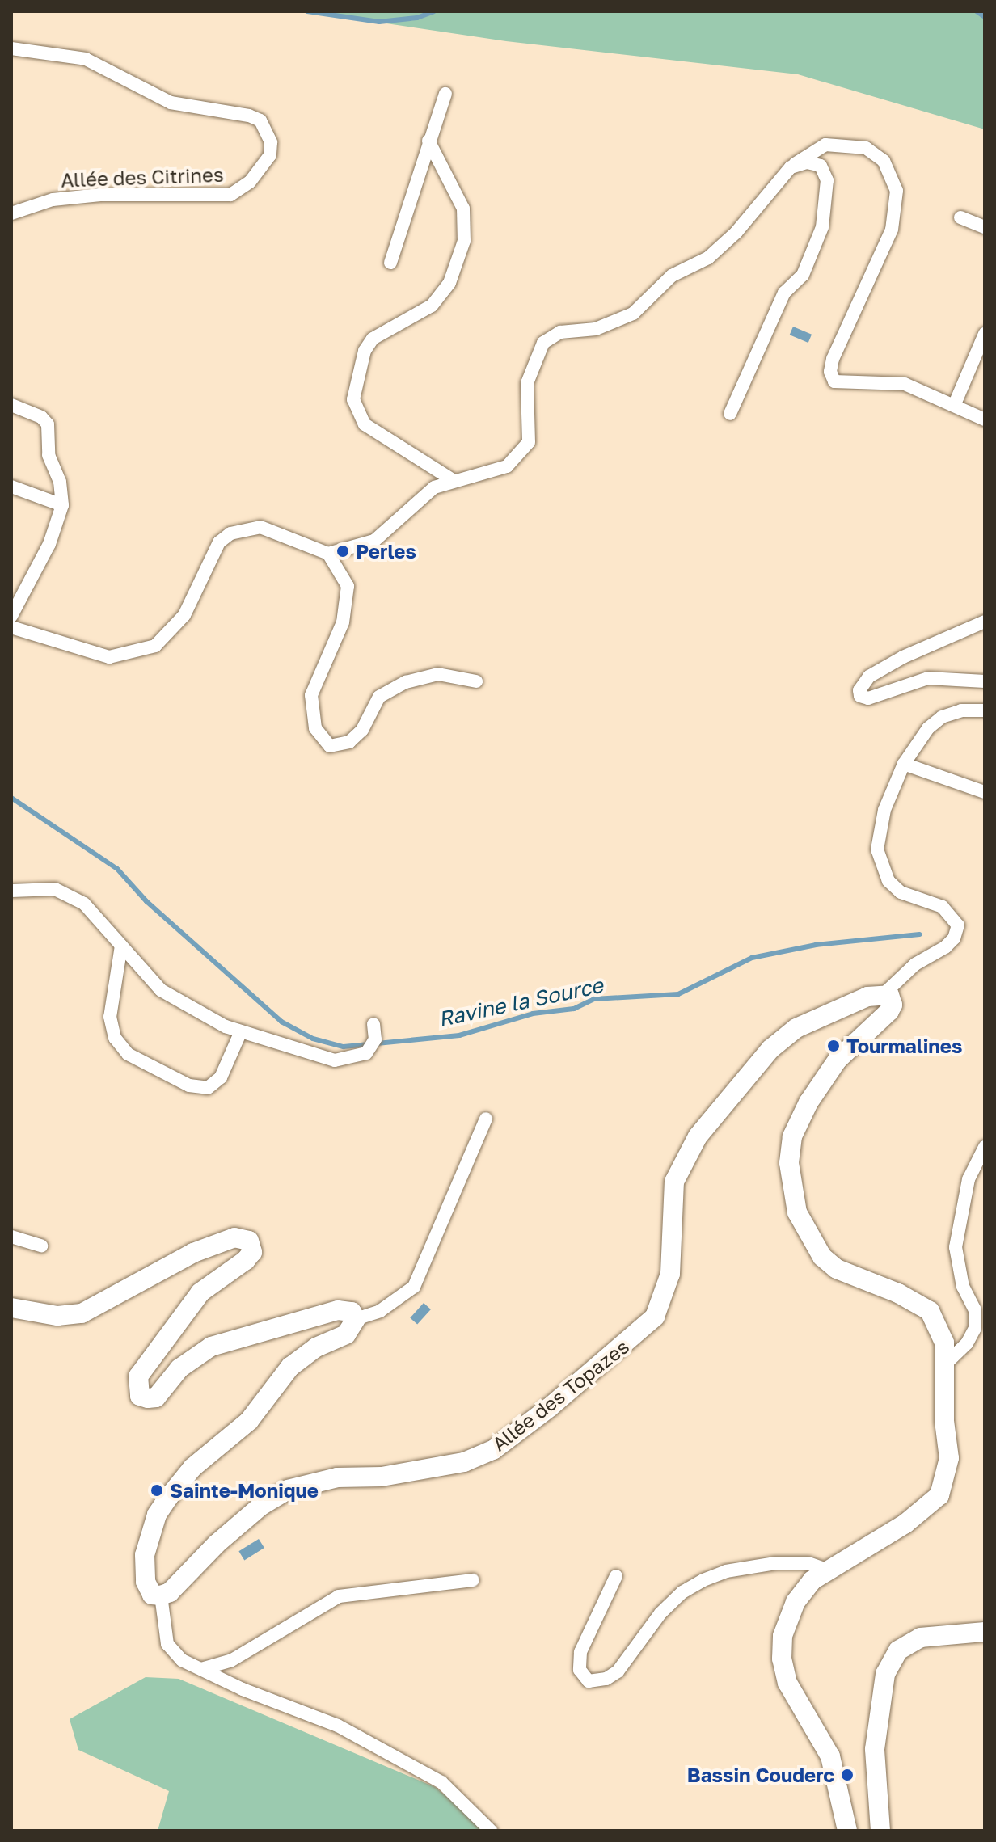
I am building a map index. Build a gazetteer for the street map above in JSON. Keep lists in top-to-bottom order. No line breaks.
{"streets":{"main road":["Allée des Topazes"],"street":["Allée des Citrines"]},"water":["Ravine la Source"],"places":["Perles","Tourmalines","Sainte-Monique","Bassin Couderc"]}
